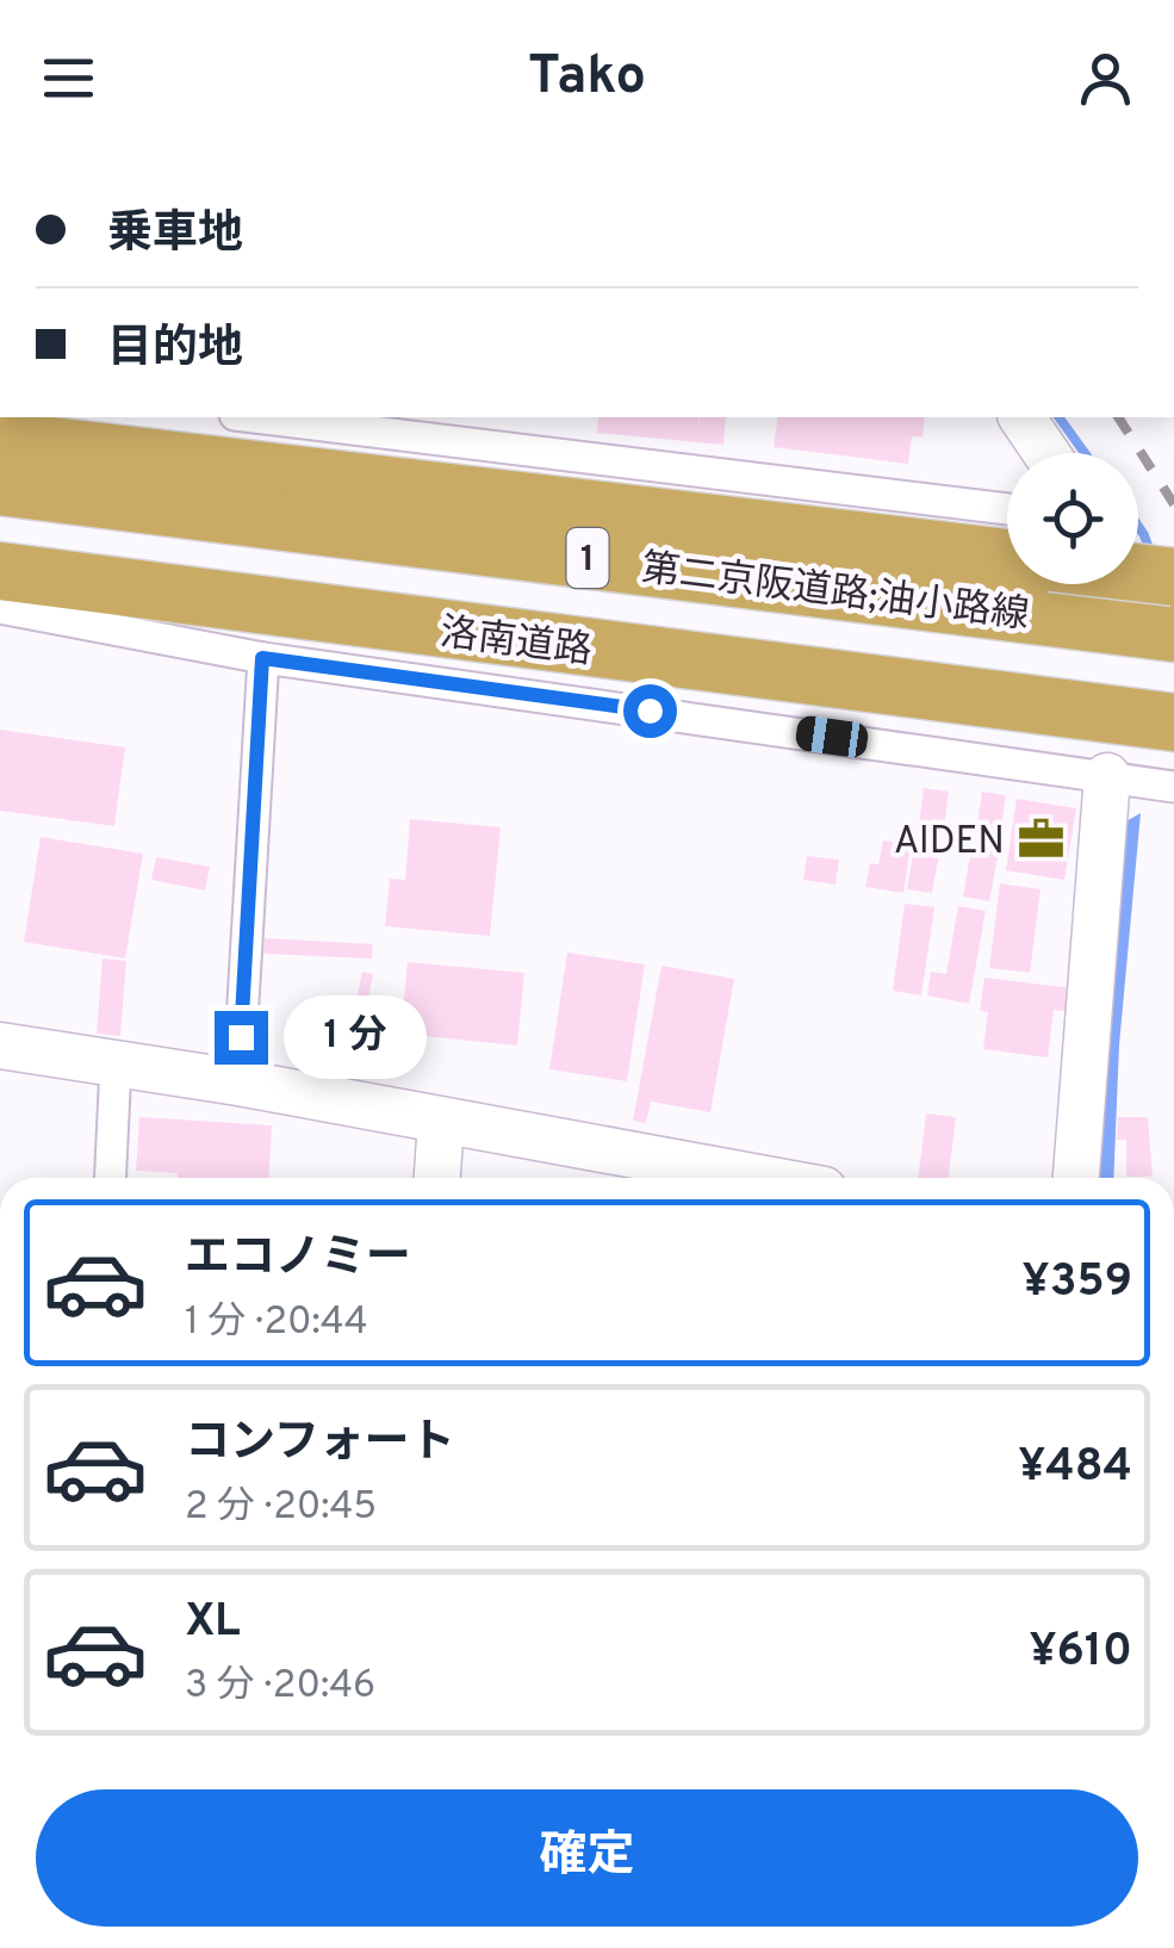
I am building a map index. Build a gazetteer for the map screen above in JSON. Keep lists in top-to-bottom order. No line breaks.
{"streets":{"highway":["1","第二京阪道路;油小路線","洛南道路"]},"places":{"office":["AIDEN"]},"page":{"header":"Tako","banner":["乗車地","目的地"],"bubble":"1 分","list":[{"name":"エコノミー","note":"1 分 · 20:44","value":"¥359"},{"name":"コンフォート","note":"2 分 · 20:45","value":"¥484"},{"name":"XL","note":"3 分 · 20:46","value":"¥610"}],"buttons":"確定"}}
